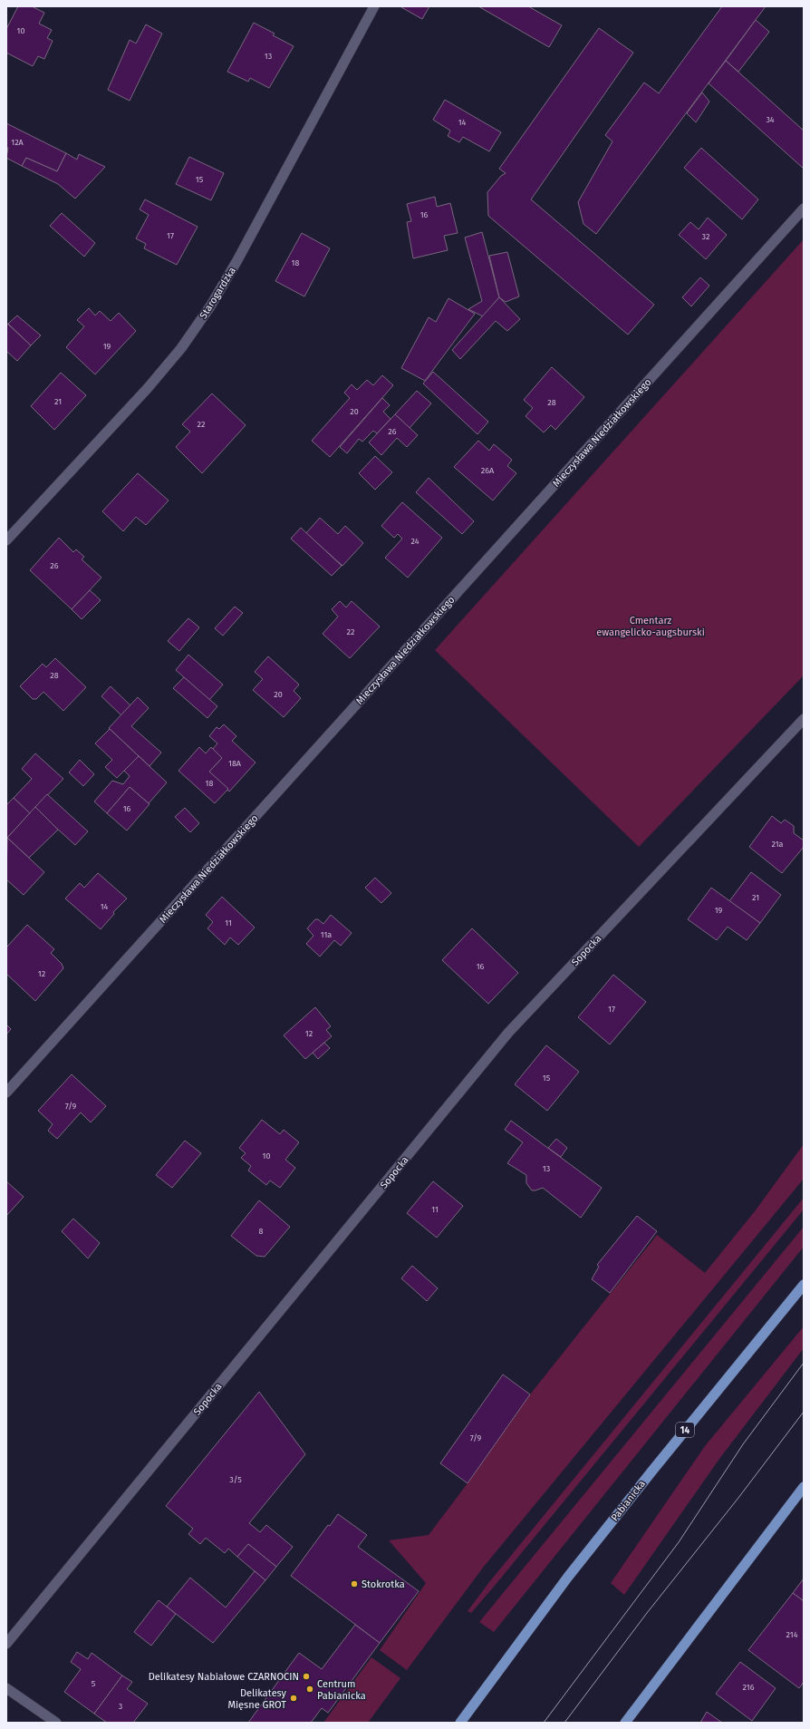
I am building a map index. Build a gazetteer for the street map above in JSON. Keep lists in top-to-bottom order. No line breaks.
{"streets":{"main road":["14","Pabianicka"],"street":["Starogardzka","Mieczysława Niedziałkowskiego","Sopocka"]},"parks":["Cmentarz ewangelicko-augsburski"],"places":["Stokrotka","Delikatesy Nabiałowe CZARNOCIN","Centrum Pabianicka","Delikatesy Mięsne GROT"],"house_numbers":["10","13","34","14","12A","15","16","17","32","18","19","21","28","20","22","26","26A","24","26","22","28","20","18A","18","16","21a","21","14","19","11","11a","16","12","17","12","15","7/9","10","13","11","8","7/9","3/5","214","5","216","3"]}
